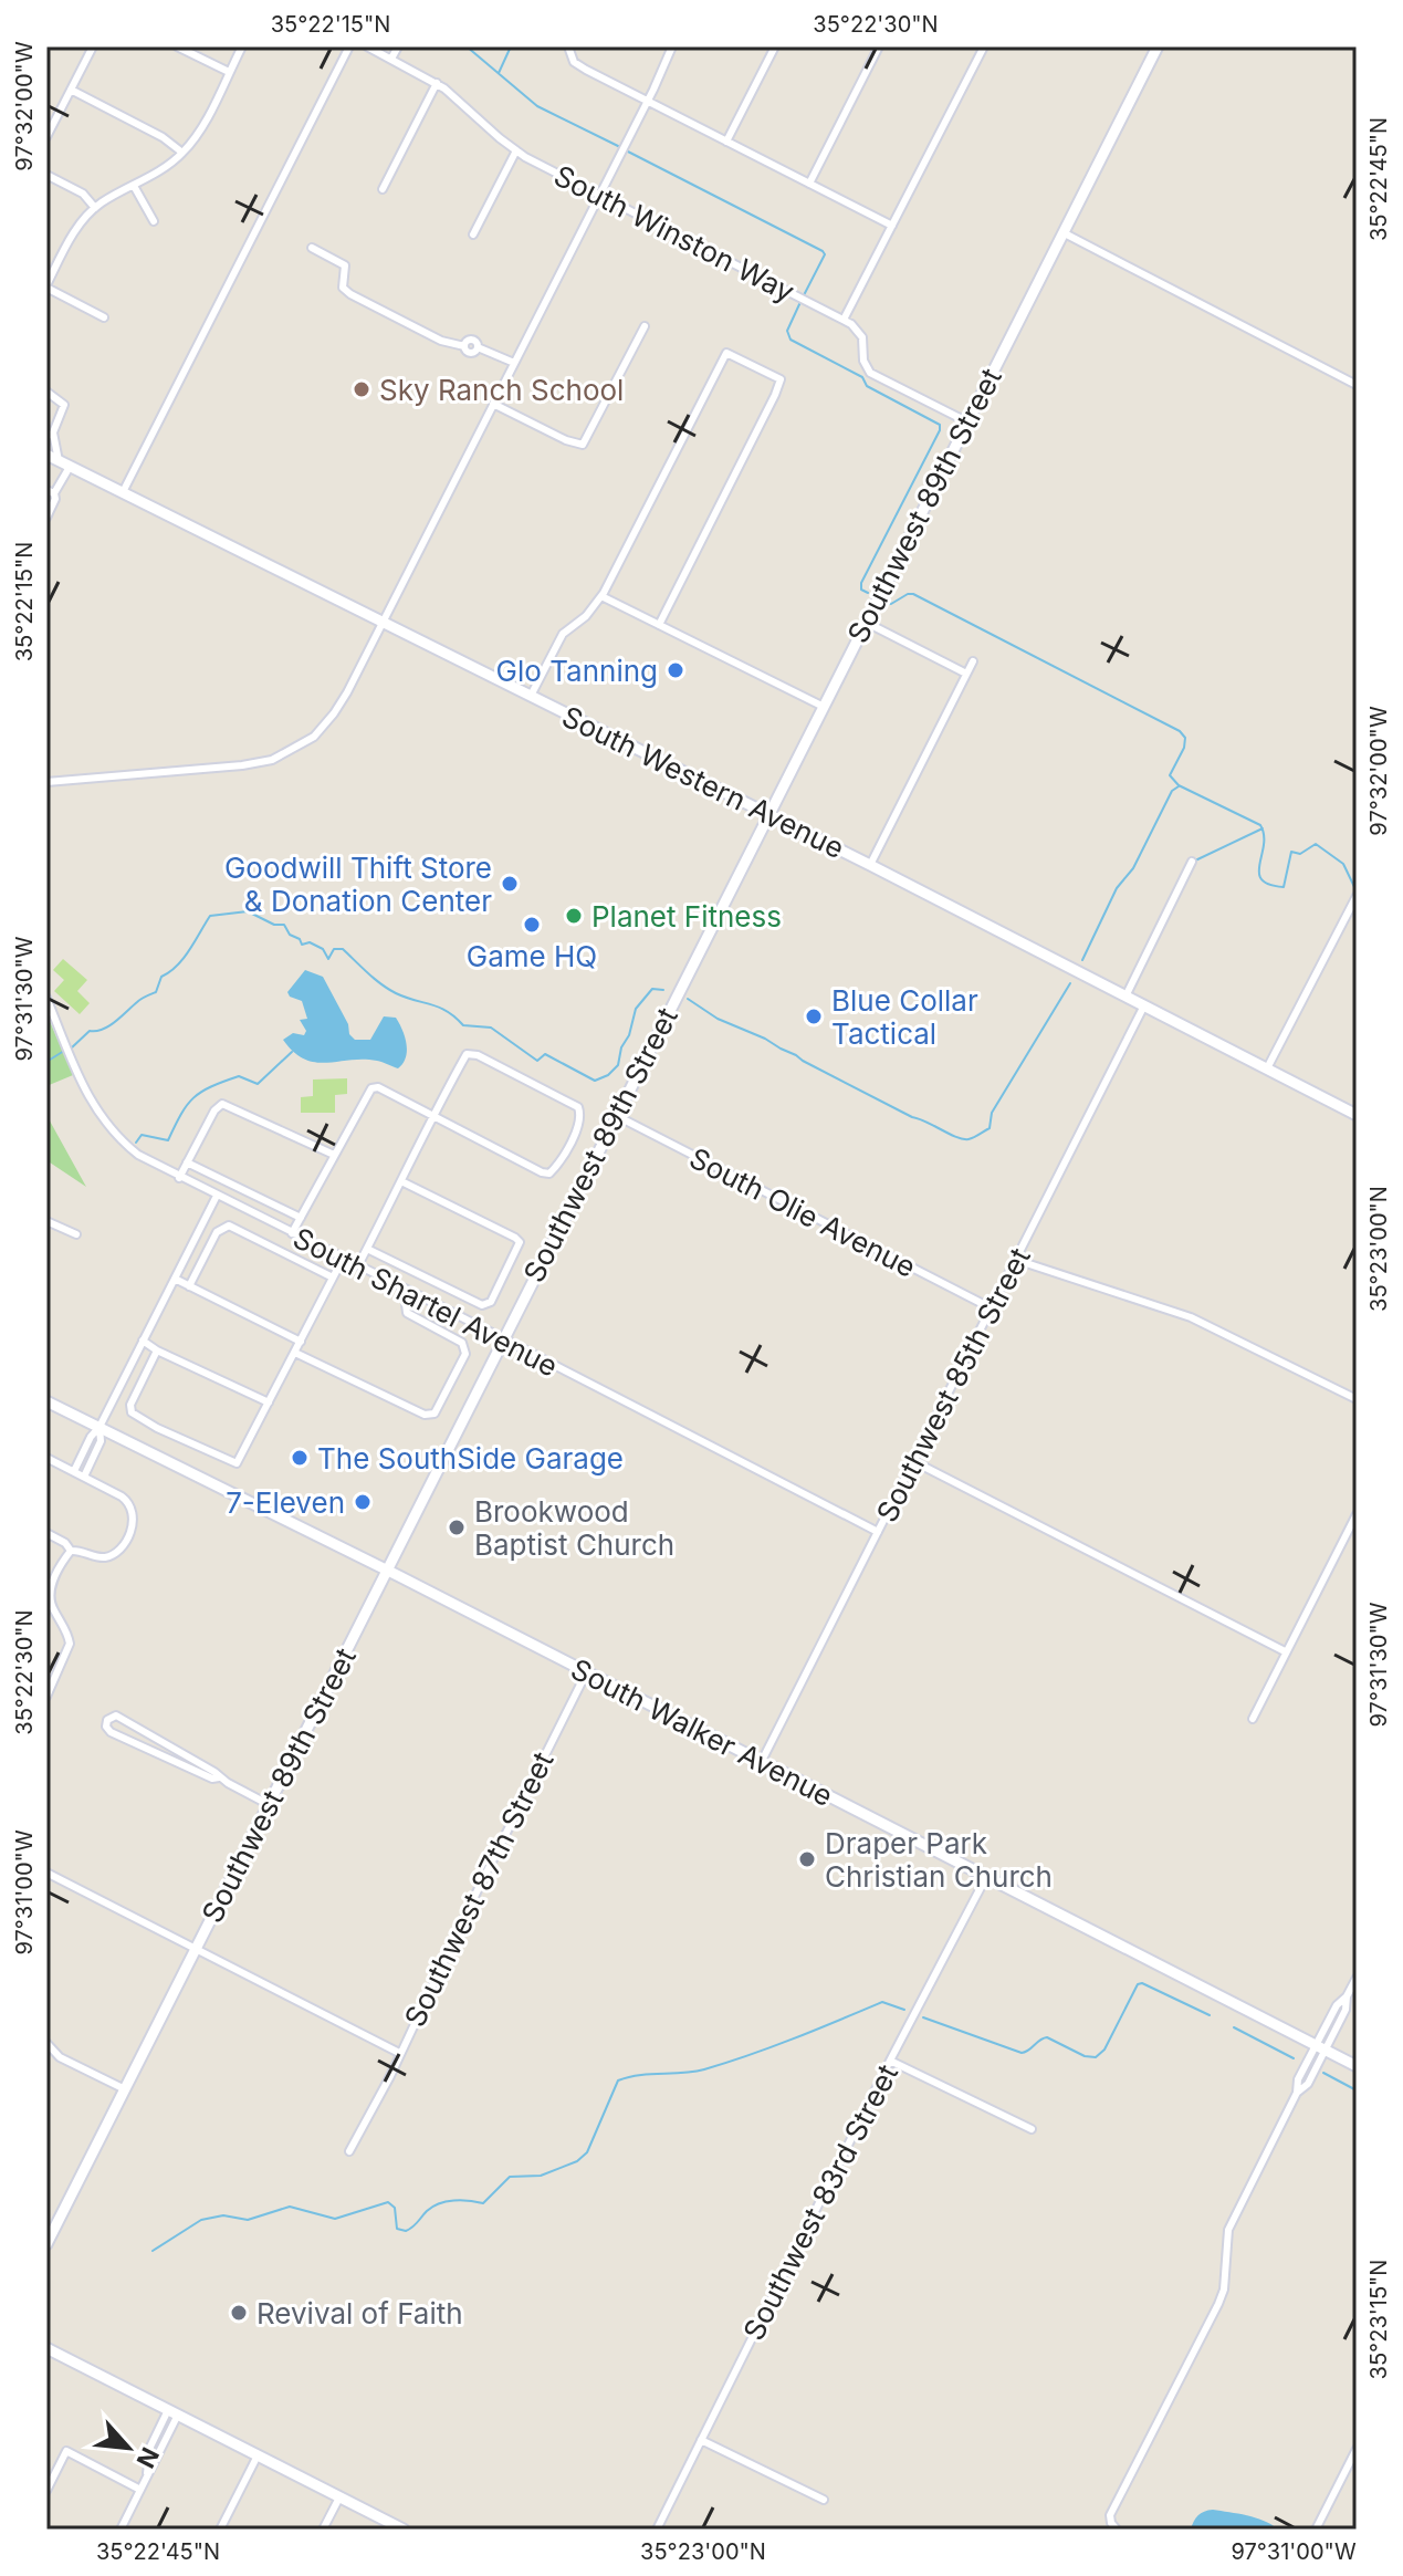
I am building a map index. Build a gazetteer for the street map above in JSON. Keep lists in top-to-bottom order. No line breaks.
{"streets":{"main road":["Southwest 89th Street","South Western Avenue","South Walker Avenue"],"street":["South Winston Way","South Olie Avenue","South Shartel Avenue","Southwest 85th Street","Southwest 87th Street","Southwest 83rd Street"]},"crossings":[["Southwest 89th Street","South Western Avenue"],["Southwest 89th Street","South Olie Avenue"],["Southwest 89th Street","South Shartel Avenue"],["Southwest 89th Street","South Walker Avenue"],["South Western Avenue","Southwest 85th Street"],["South Olie Avenue","Southwest 85th Street"],["South Shartel Avenue","Southwest 85th Street"],["Southwest 85th Street","South Walker Avenue"],["South Walker Avenue","Southwest 87th Street"],["South Walker Avenue","Southwest 83rd Street"]],"places":["Sky Ranch School","Glo Tanning","Goodwill Thift Store & Donation Center","Planet Fitness","Game HQ","Blue Collar Tactical","The SouthSide Garage","7-Eleven","Brookwood Baptist Church","Draper Park Christian Church","Revival of Faith"],"north":"bottom right","coordinates":["35°22'15\"N","35°22'30\"N","97°32'00\"W","35°22'45\"N","97°31'30\"W","35°23'00\"N","97°31'00\"W","35°23'15\"N"]}
